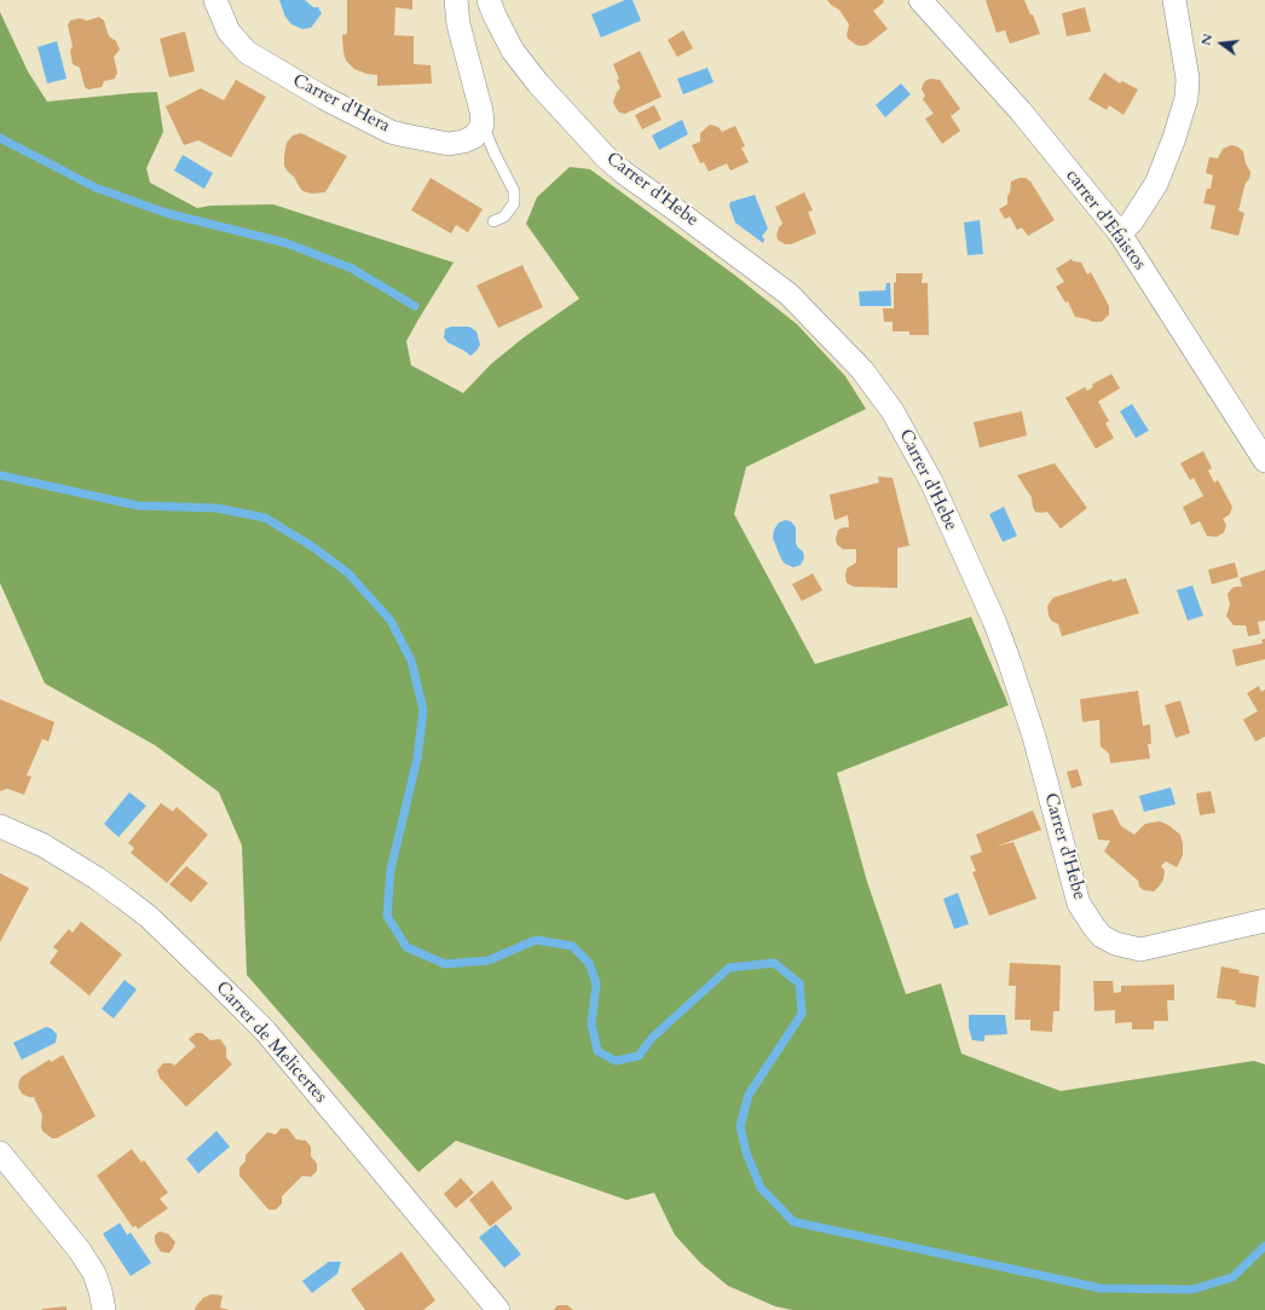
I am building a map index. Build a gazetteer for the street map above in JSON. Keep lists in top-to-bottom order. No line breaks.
{"streets":{"street":["Carrer d'Hera","Carrer d'Hebe","carrer d'Efaistos","Carrer de Melicertes"]},"north":"left"}
